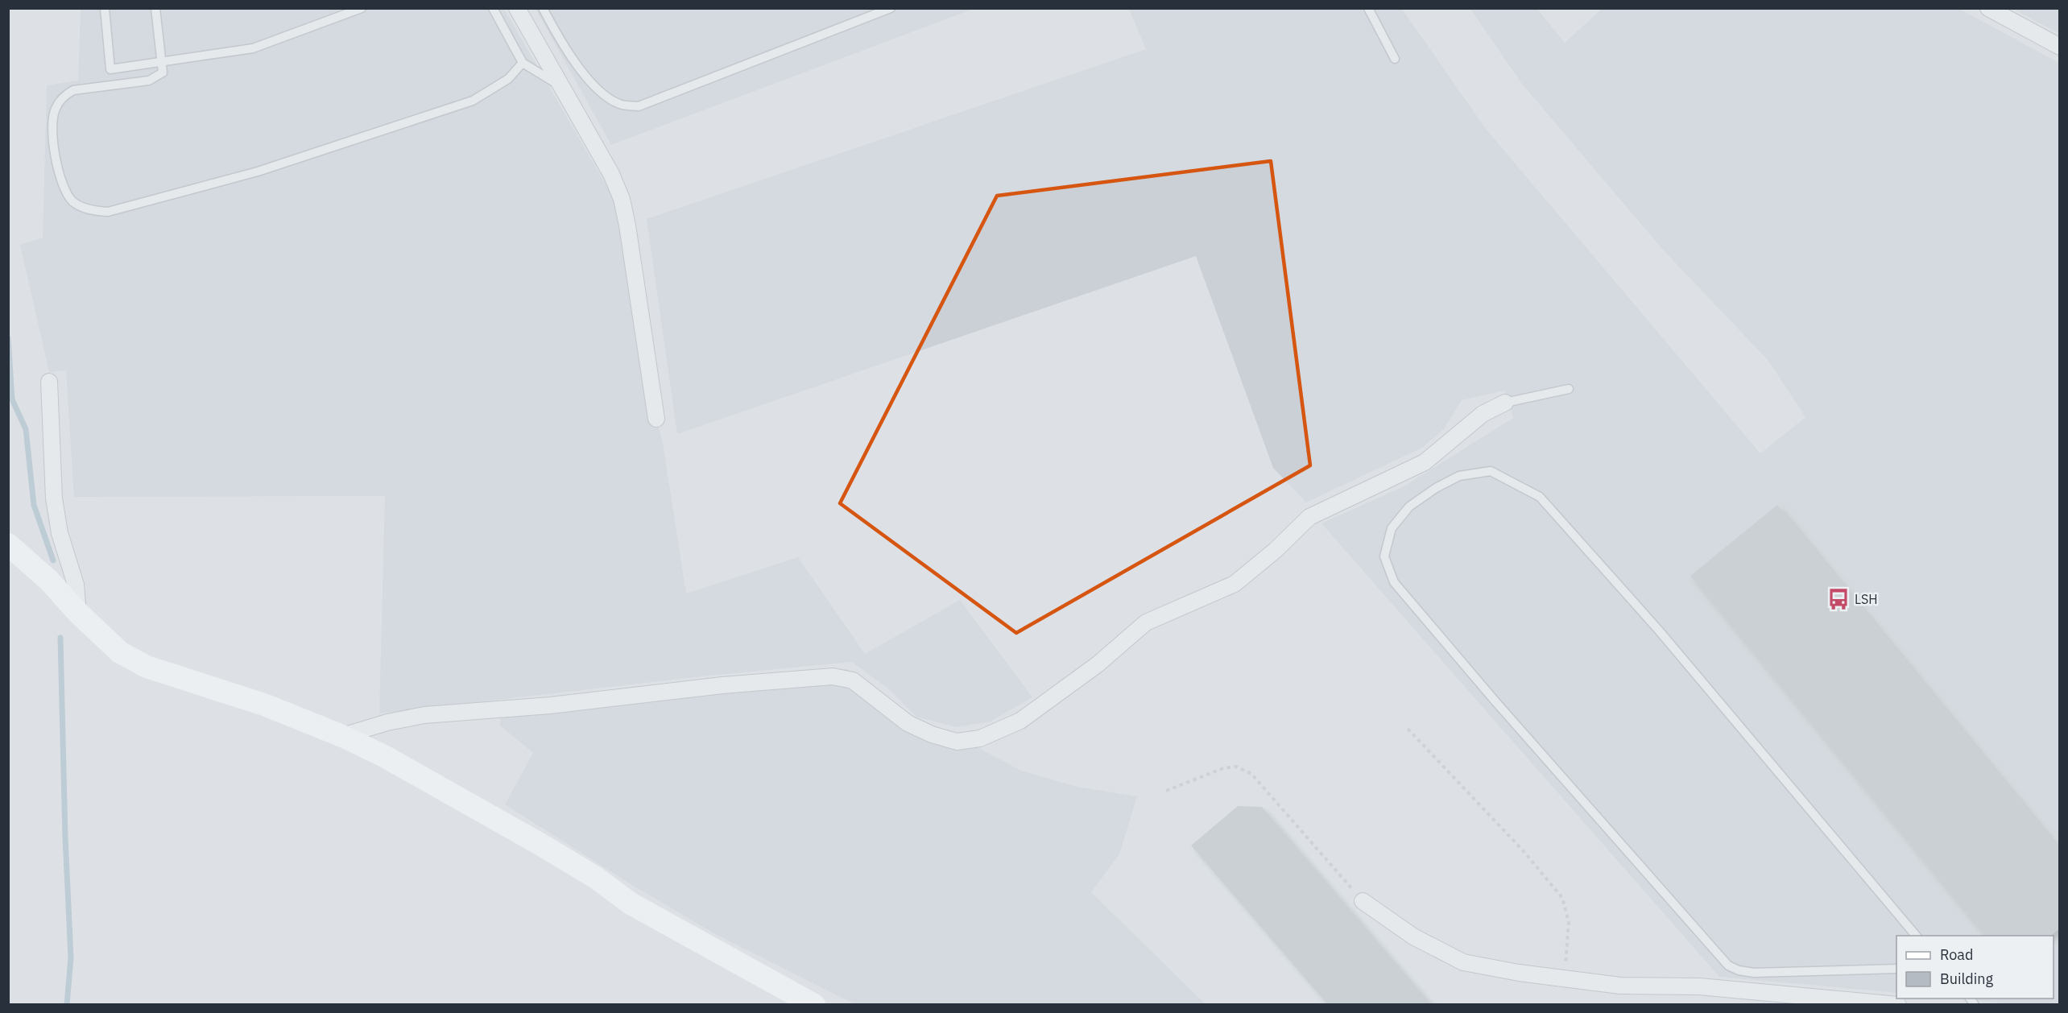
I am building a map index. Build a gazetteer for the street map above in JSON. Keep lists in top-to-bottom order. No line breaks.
{"places":{"bus stop":["LSH"]},"legend":["Road","Building"]}
